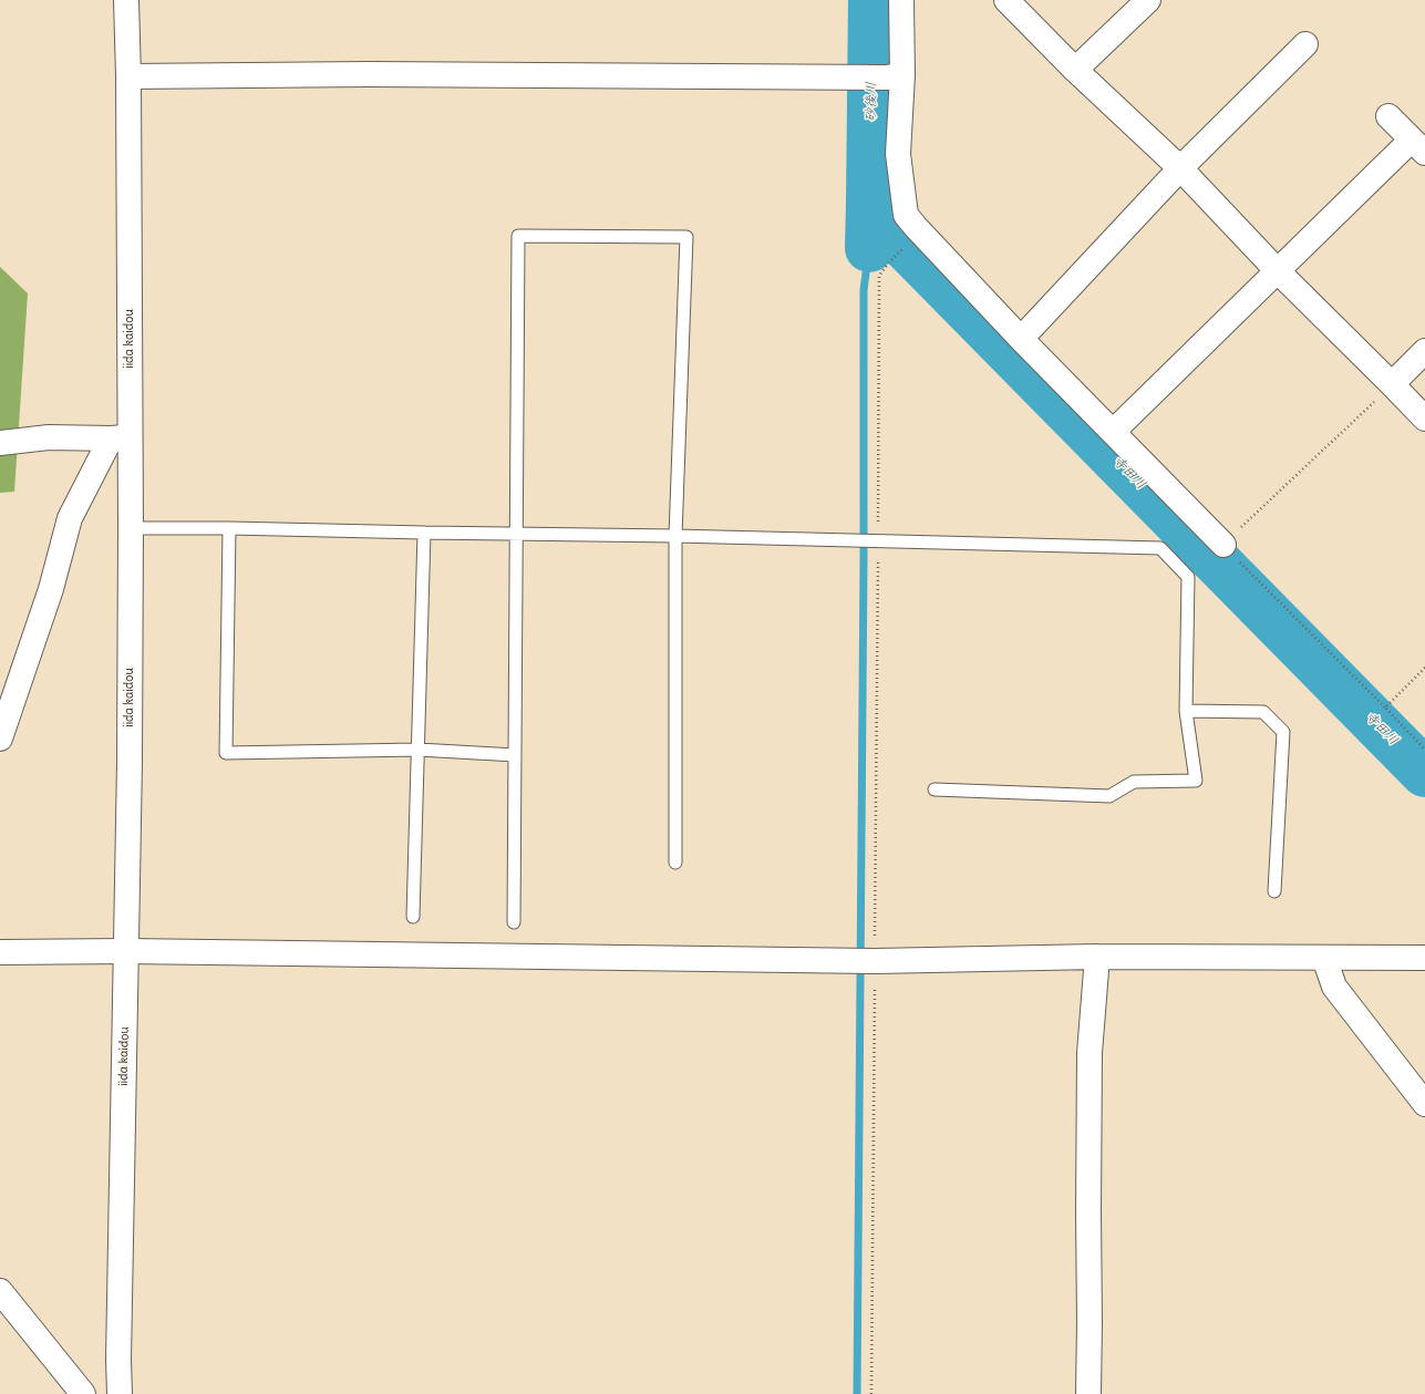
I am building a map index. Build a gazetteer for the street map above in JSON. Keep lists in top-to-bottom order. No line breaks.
{"streets":{"street":["iida kaidou"]},"water":["砂後川","寺田川"]}
